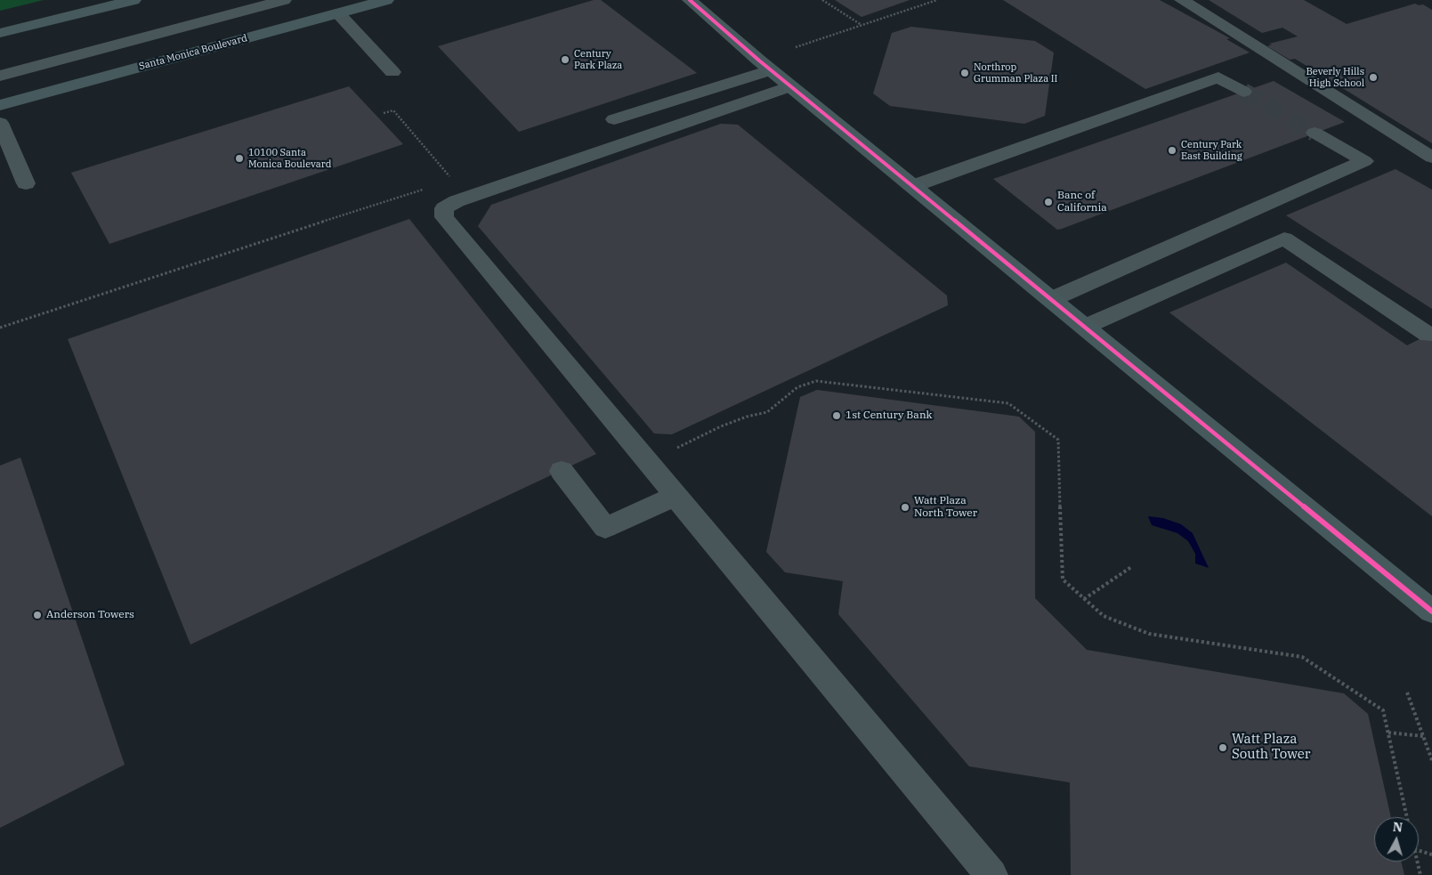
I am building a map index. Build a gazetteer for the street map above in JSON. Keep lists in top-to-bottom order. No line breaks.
{"streets":{"main road":["Santa Monica Boulevard"]},"places":["Century Park Plaza","Northrop Grumman Plaza II","Beverly Hills High School","Century Park East Building","10100 Santa Monica Boulevard","Banc of California","1st Century Bank","Watt Plaza North Tower","Anderson Towers","Watt Plaza South Tower"],"north":"top"}
